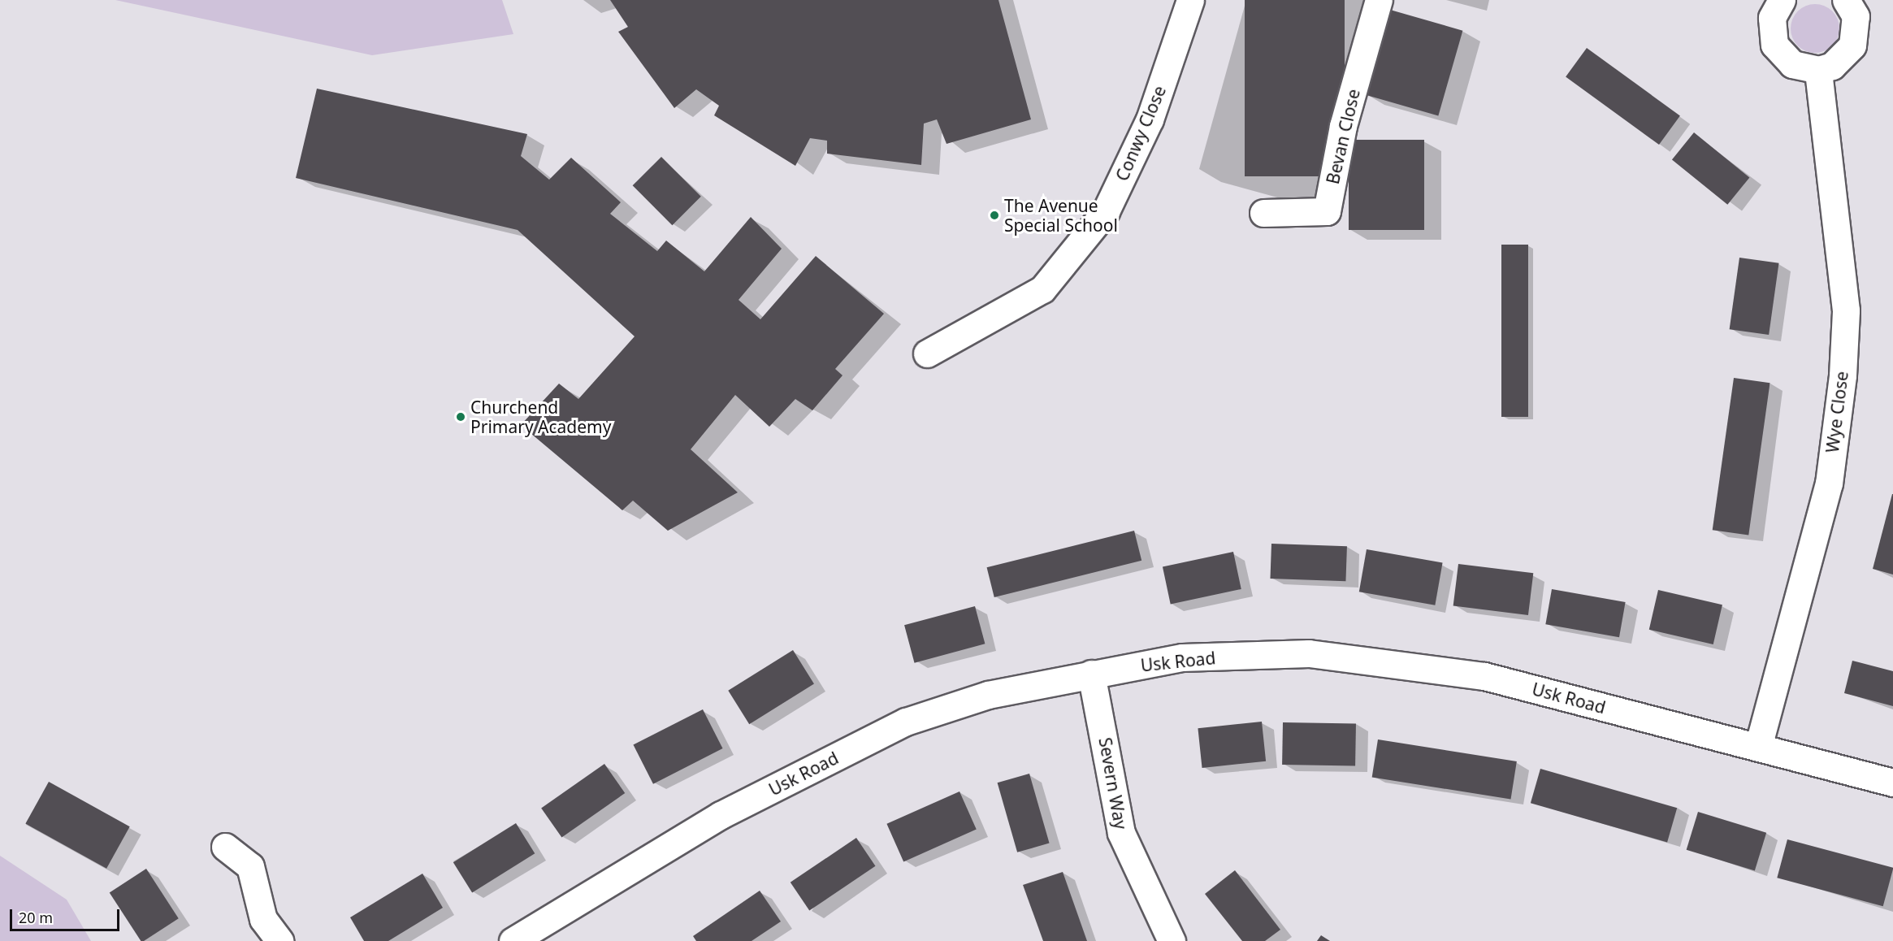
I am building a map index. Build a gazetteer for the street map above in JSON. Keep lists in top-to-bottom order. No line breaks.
{"streets":{"street":["Conwy Close","Bevan Close","Wye Close","Usk Road","Severn Way"]},"crossings":[["Wye Close","Usk Road"],["Usk Road","Severn Way"]],"places":["The Avenue Special School","Churchend Primary Academy"],"scale_bar":"20 m"}
